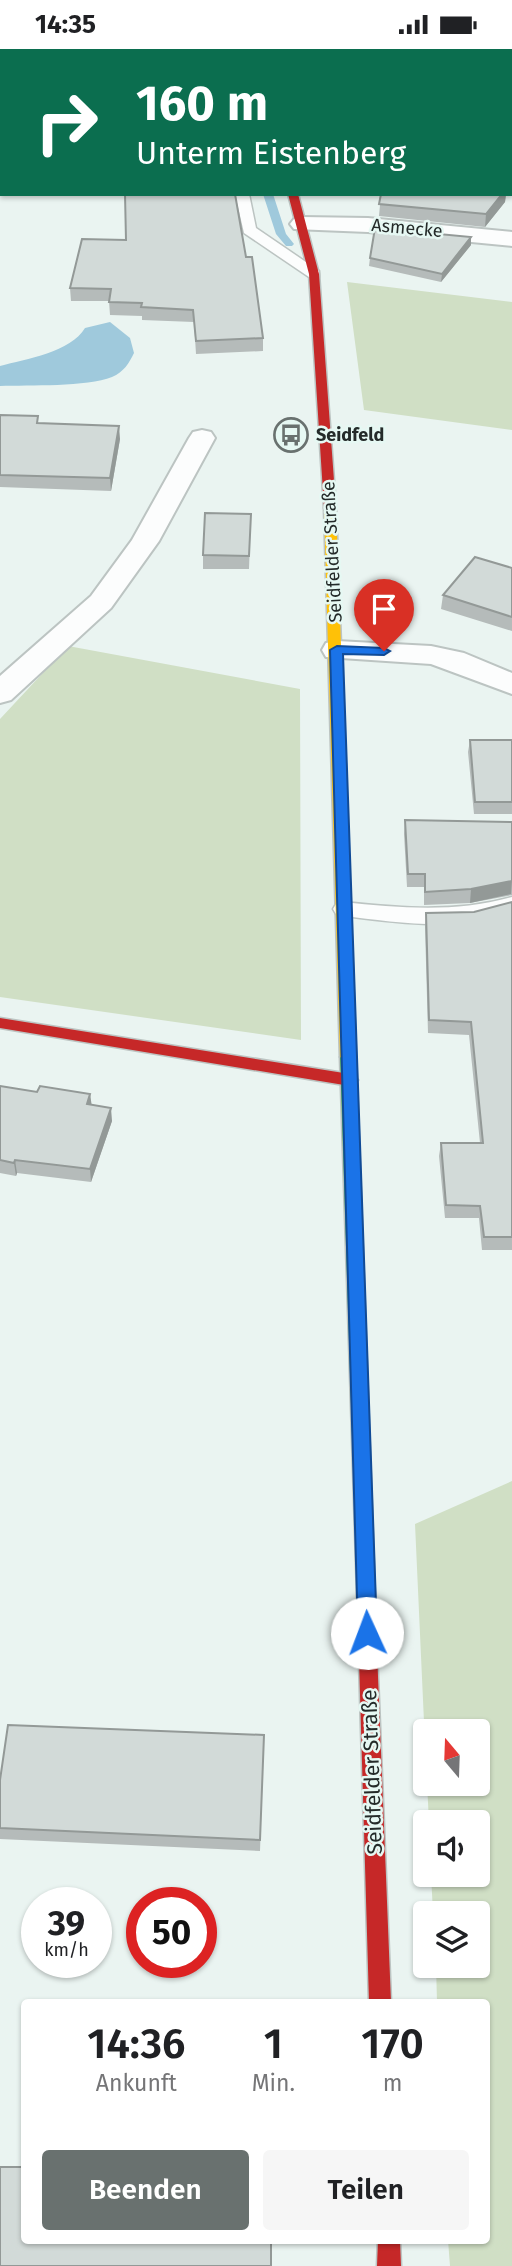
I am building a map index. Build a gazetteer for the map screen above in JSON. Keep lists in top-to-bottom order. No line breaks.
{"streets":{"main road":["Seidfelder Straße"],"street":["Asmecke"]},"crossings":[["Asmecke","Seidfelder Straße"]],"places":{"bus stop":["Seidfeld"]},"north":"top","page":{"status":"14:35","turn":["160 m","Unterm Eistenberg"],"speed":"39 km/h","limit":"50","eta":["14:36","Ankunft","1","Min.","170","m"],"buttons":["Beenden","Teilen"]}}
